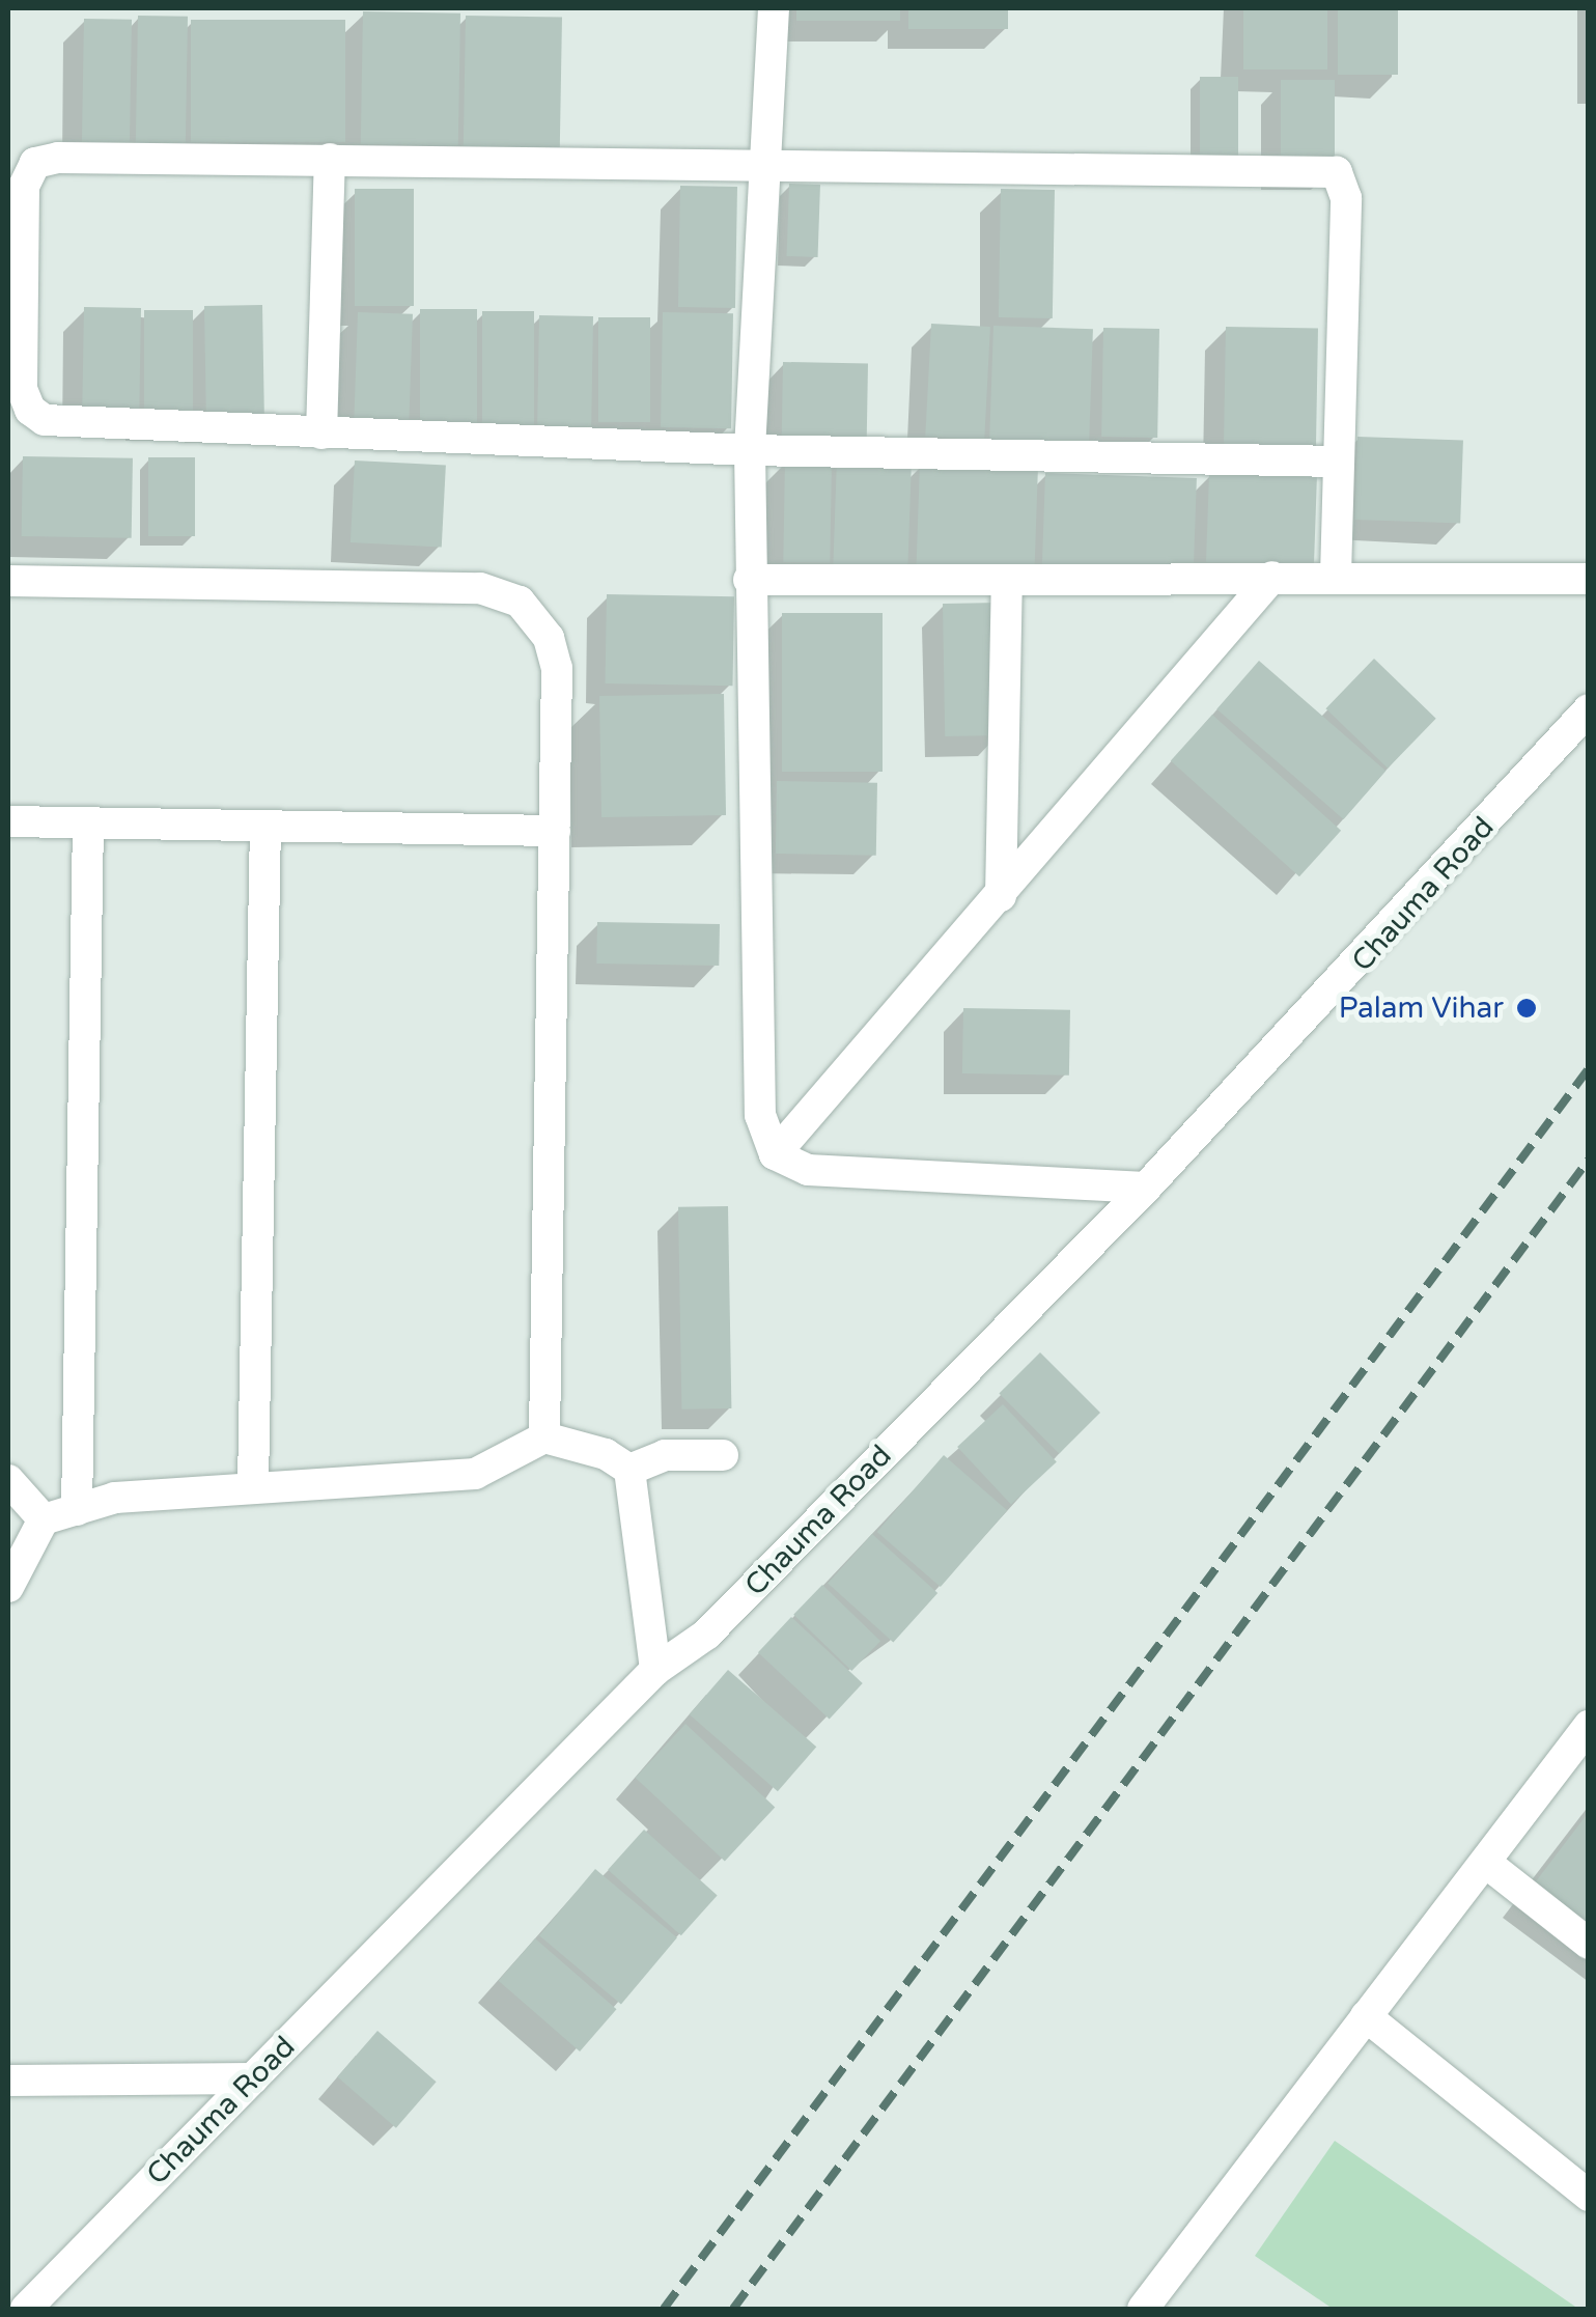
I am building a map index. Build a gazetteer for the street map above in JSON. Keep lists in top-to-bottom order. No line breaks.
{"streets":{"street":["Chauma Road"]},"places":["Palam Vihar"]}
